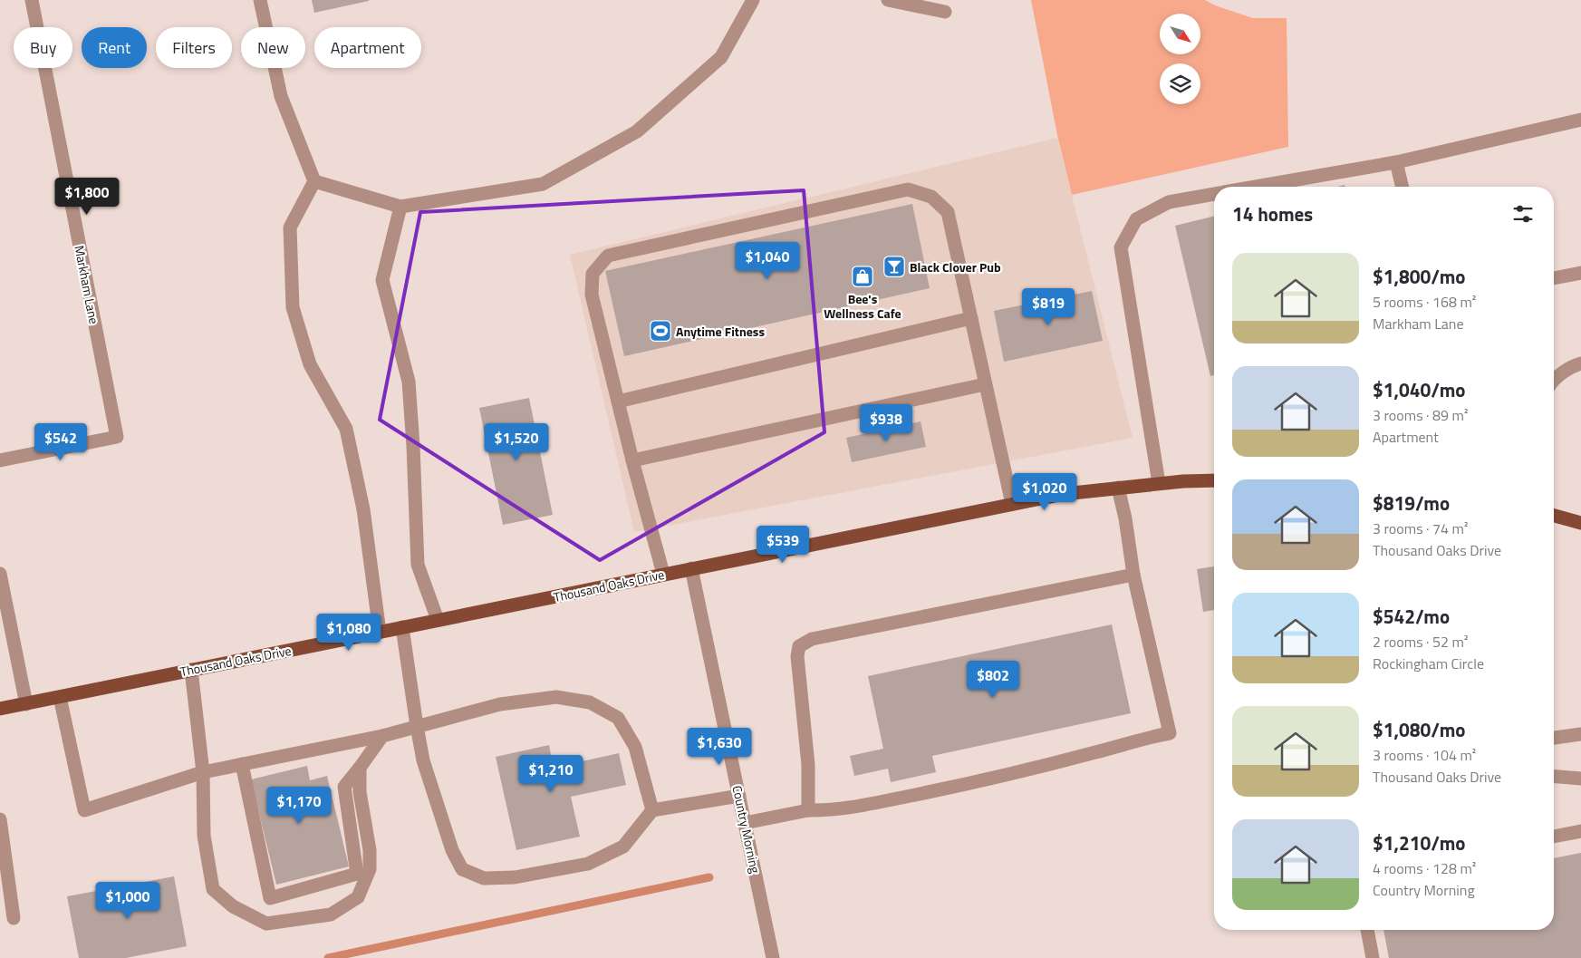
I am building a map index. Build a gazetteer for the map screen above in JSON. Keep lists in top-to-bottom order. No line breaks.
{"streets":{"main road":["Thousand Oaks Drive"],"street":["Markham Lane","Country Morning"]},"crossings":[["Thousand Oaks Drive","Country Morning"]],"places":{"bar":["Black Clover Pub"],"shop":["Bee's Wellness Cafe"],"sports":["Anytime Fitness"]},"north":"bottom right","page":{"chip":["Buy","Rent","Filters","New","Apartment"],"price":["$1,800","$1,040","$819","$938","$542","$1,520","$1,020","$539","$1,080","$802","$1,630","$1,210","$1,170","$1,000"],"heading":"14 homes","list":[{"name":"$1,800/mo","note":"5 rooms · 168 m² · Markham Lane"},{"name":"$1,040/mo","note":"3 rooms · 89 m² · Apartment"},{"name":"$819/mo","note":"3 rooms · 74 m² · Thousand Oaks Drive"},{"name":"$542/mo","note":"2 rooms · 52 m² · Rockingham Circle"},{"name":"$1,080/mo","note":"3 rooms · 104 m² · Thousand Oaks Drive"},{"name":"$1,210/mo","note":"4 rooms · 128 m² · Country Morning"}]}}
